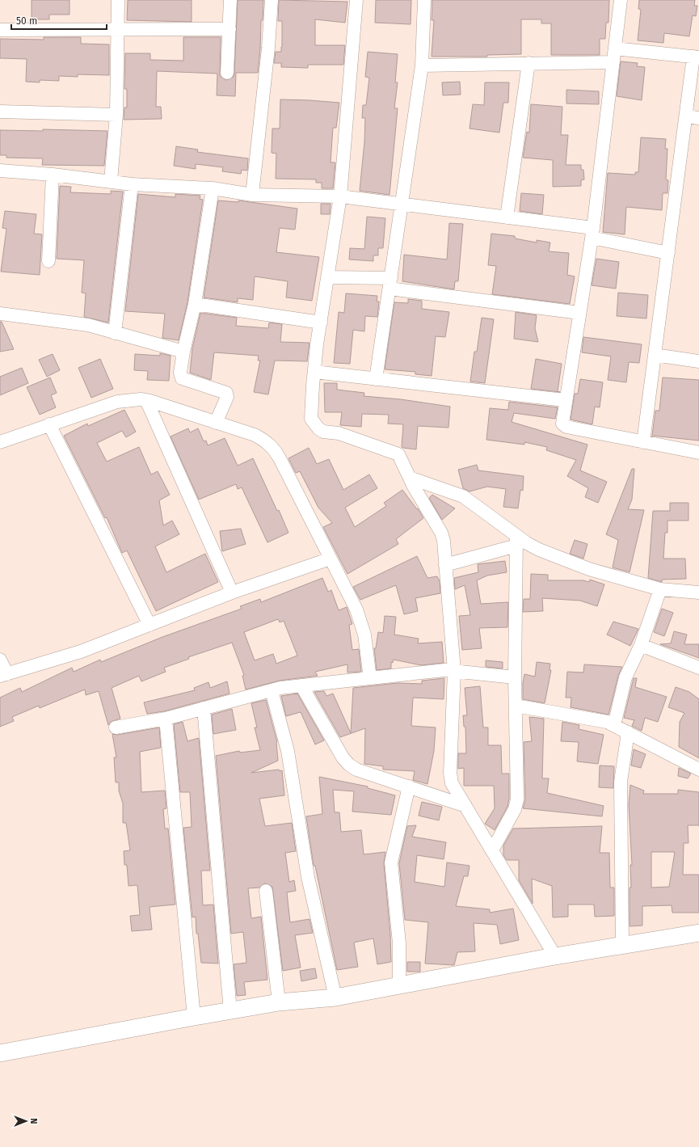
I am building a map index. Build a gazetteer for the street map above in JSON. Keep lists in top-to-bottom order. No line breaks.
{"scale_bar":"50 m","north":"right"}
